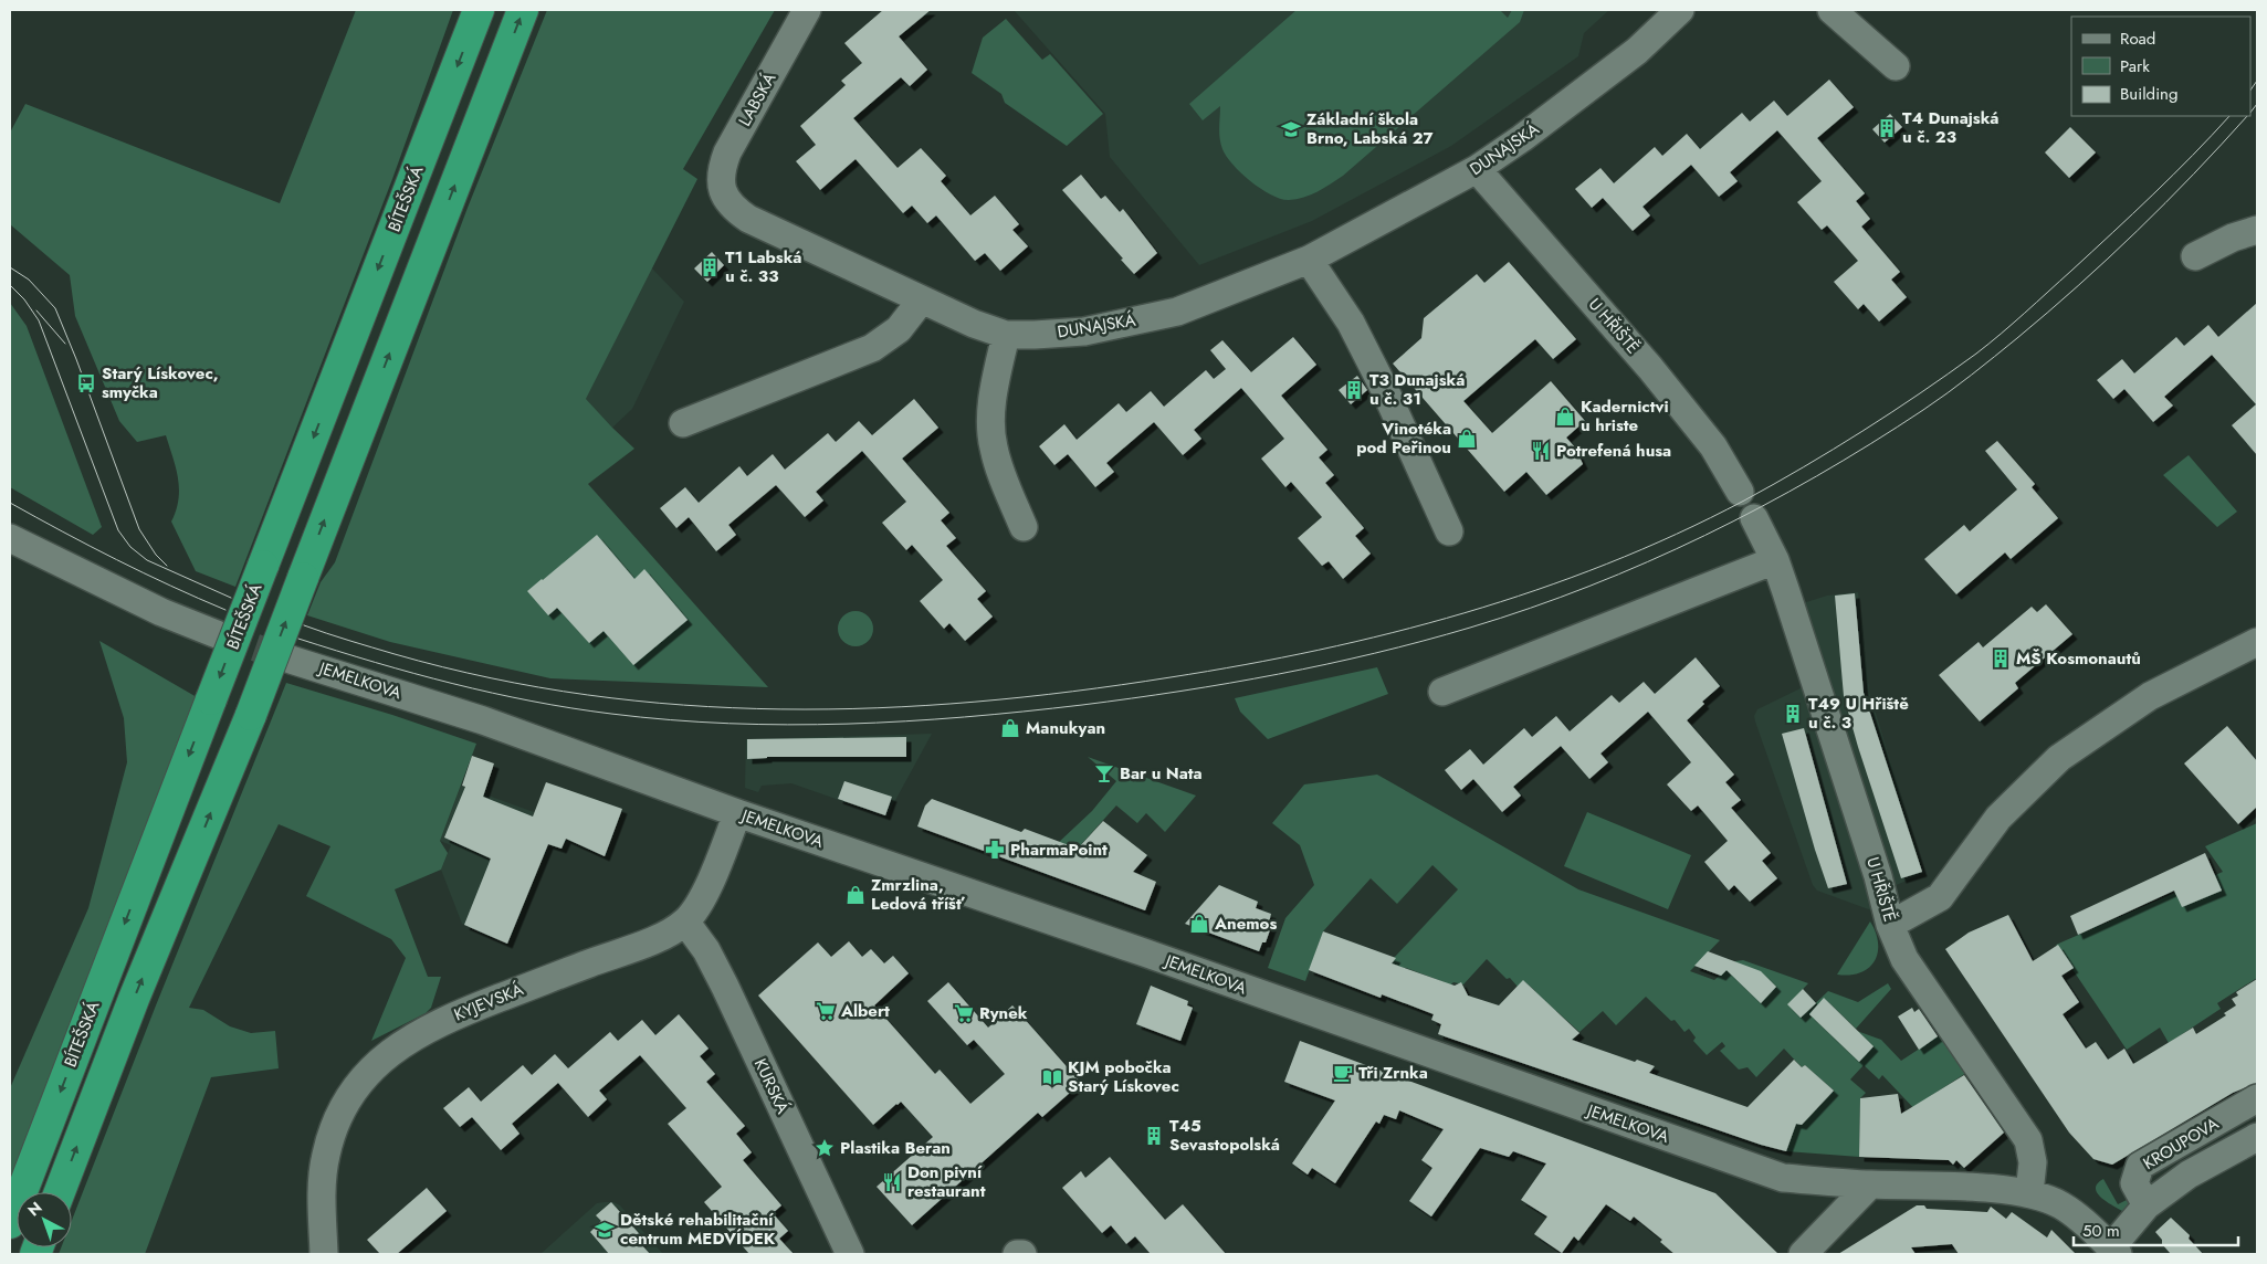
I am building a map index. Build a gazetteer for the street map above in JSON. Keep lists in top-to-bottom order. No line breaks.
{"streets":{"highway":["BÍTEŠSKÁ"],"street":["LABSKÁ","DUNAJSKÁ","U HŘIŠTĚ","JEMELKOVA","KYJEVSKÁ","KURSKÁ","KROUPOVA"]},"crossings":[["LABSKÁ","DUNAJSKÁ"],["DUNAJSKÁ","U HŘIŠTĚ"],["U HŘIŠTĚ","JEMELKOVA"],["JEMELKOVA","KYJEVSKÁ"],["JEMELKOVA","KROUPOVA"],["KYJEVSKÁ","KURSKÁ"]],"places":{"building":["T4 Dunajská u č. 23","T1 Labská u č. 33","T3 Dunajská u č. 31","MŠ Kosmonautů","T49 U Hřiště u č. 3","T45 Sevastopolská"],"school or university":["Základní škola Brno, Labská 27","Dětské rehabilitační centrum MEDVÍDEK"],"bus stop":["Starý Lískovec, smyčka"],"shop":["Kadernictvi u hriste","Vinotéka pod Peřinou","Manukyan","Zmrzlina, Ledová tříšť","Anemos"],"restaurant":["Potrefená husa","Don pivní restaurant"],"bar":["Bar u Nata"],"pharmacy":["PharmaPoint"],"supermarket":["Albert","Rynek"],"cafe":["Tři Zrnka"],"library":["KJM pobočka Starý Lískovec"],"place":["Plastika Beran"]},"legend":["Road","Park","Building"],"scale_bar":"50 m","north":"top left"}
